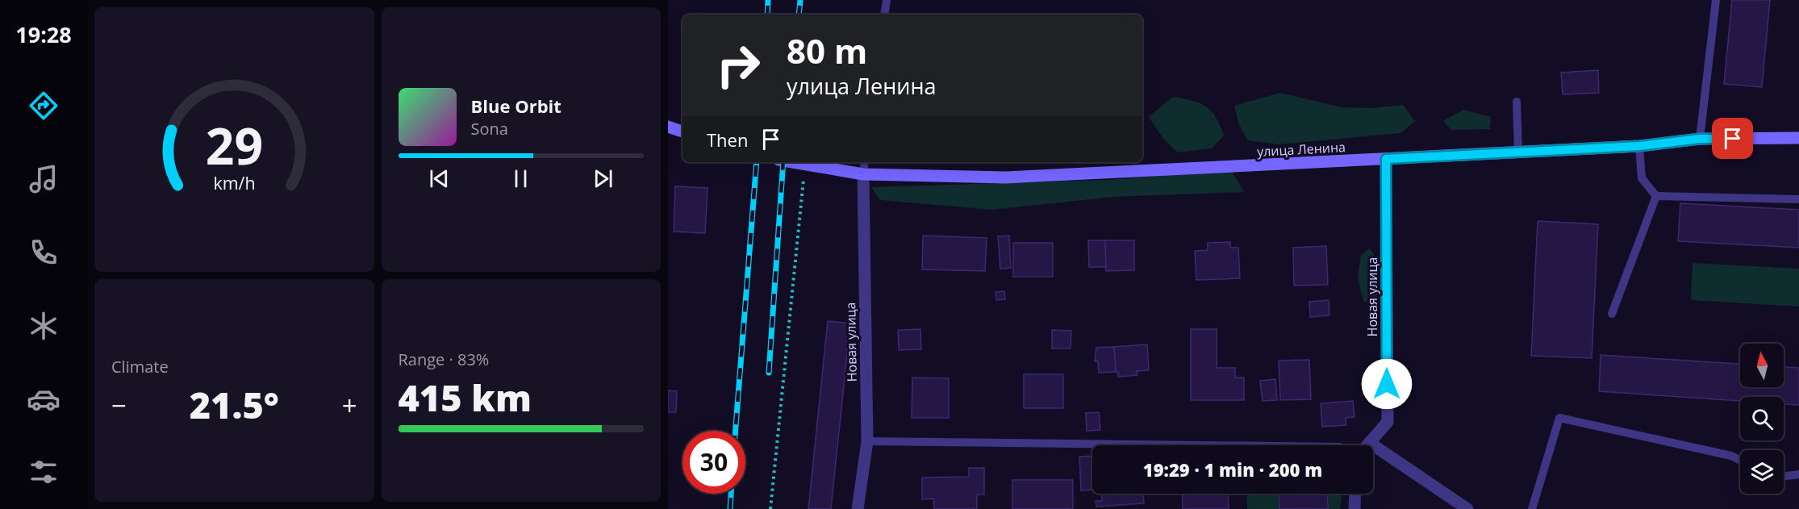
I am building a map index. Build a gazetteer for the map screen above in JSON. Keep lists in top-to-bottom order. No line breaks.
{"streets":{"main road":["улица Ленина"],"street":["Новая улица"]},"crossings":[["улица Ленина","Новая улица"]],"north":"top","page":{"tabs":"19:28","turn":["80 m","улица Ленина"],"song":["Blue Orbit","Sona"],"then":"Then","tile":["Climate",["Range · 83%","415 km"]],"heat":["−","21.5°","+"],"limit":"30","trip":"19:29 · 1 min · 200 m","gauge":["29","km/h"]}}
